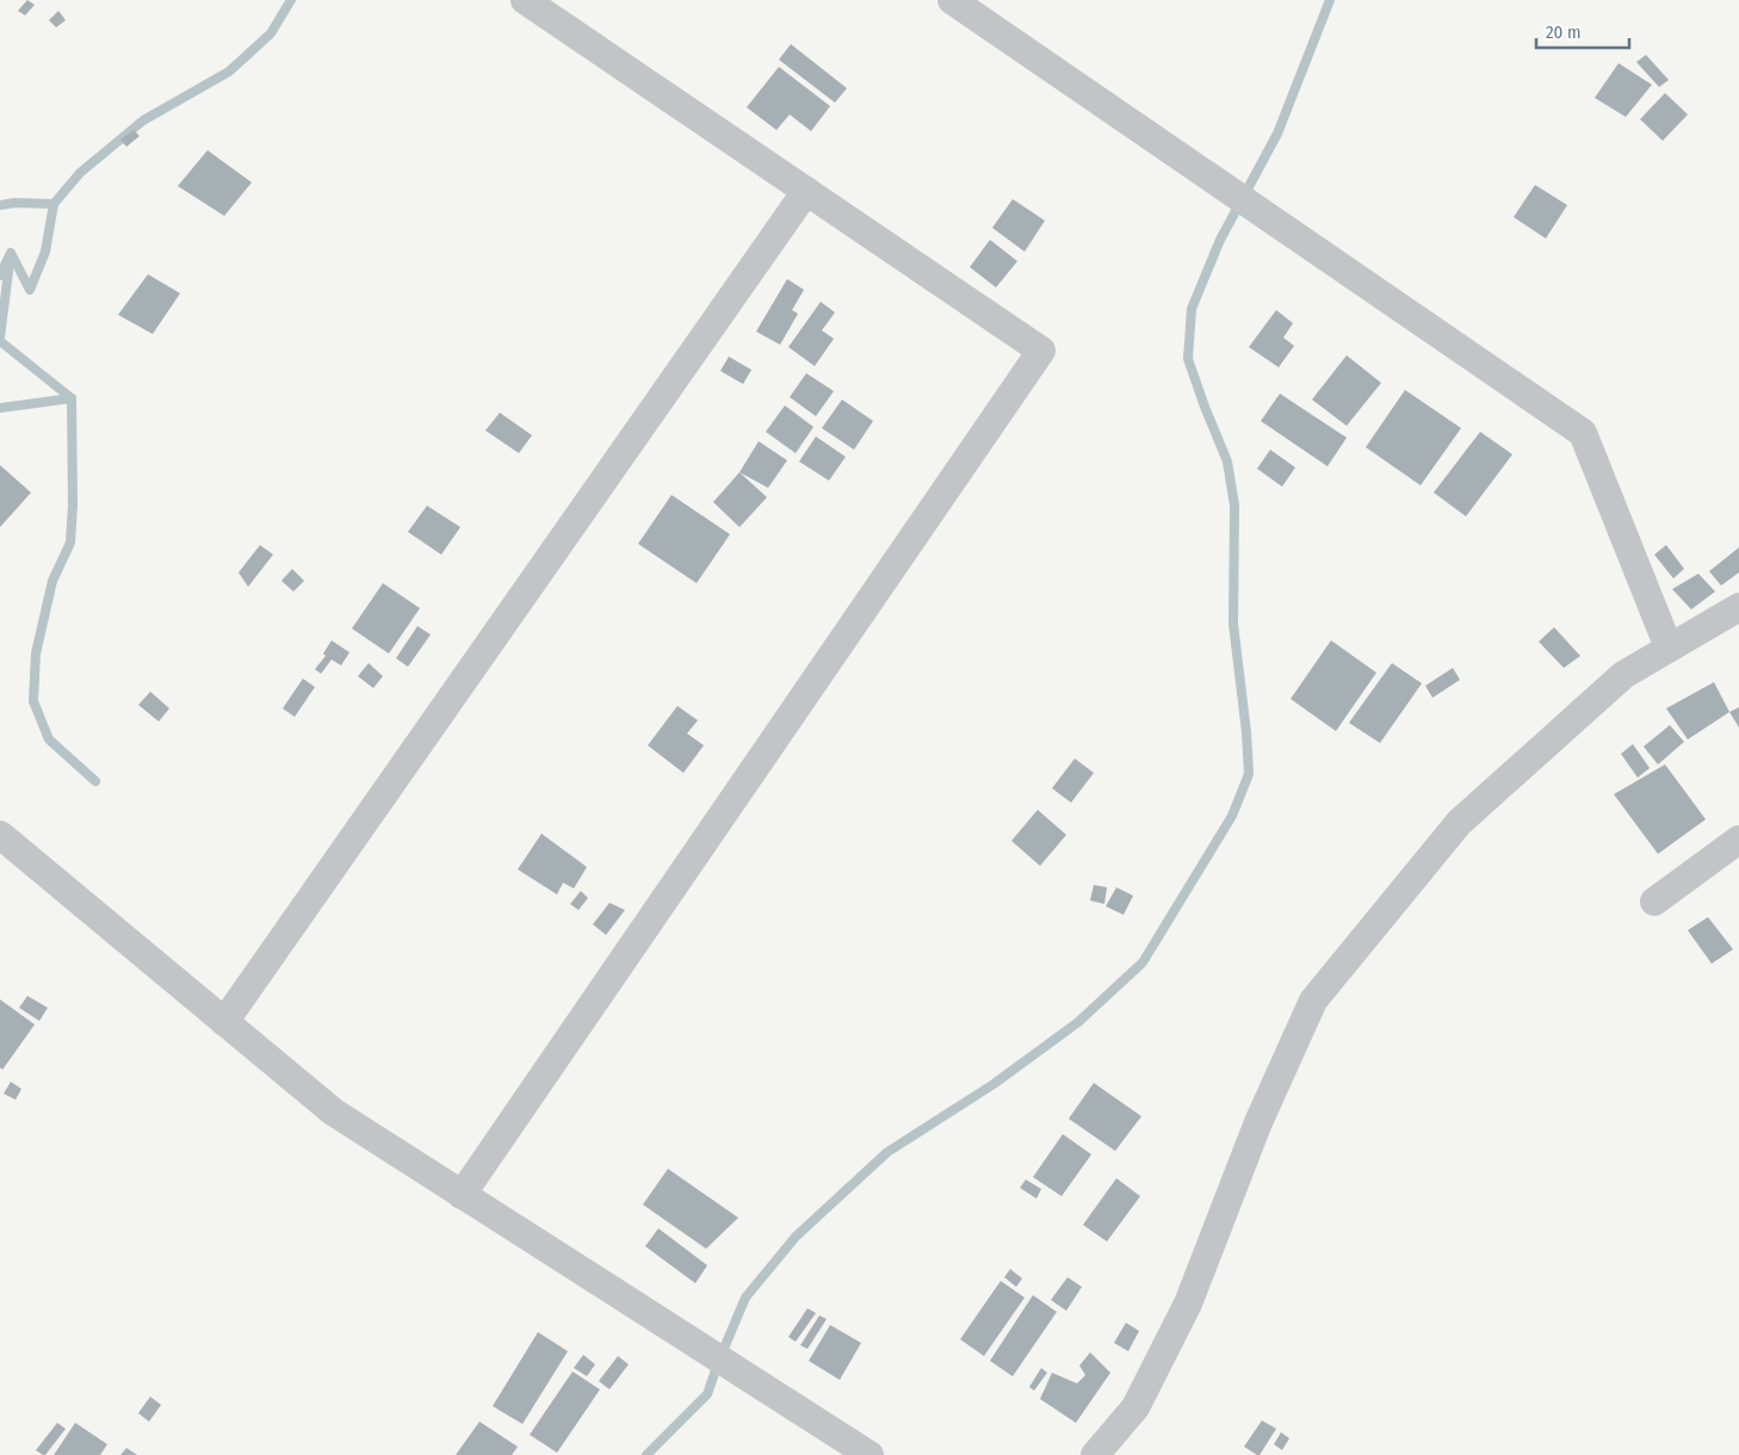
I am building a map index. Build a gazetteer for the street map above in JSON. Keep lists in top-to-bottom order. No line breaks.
{"scale_bar":"20 m"}
